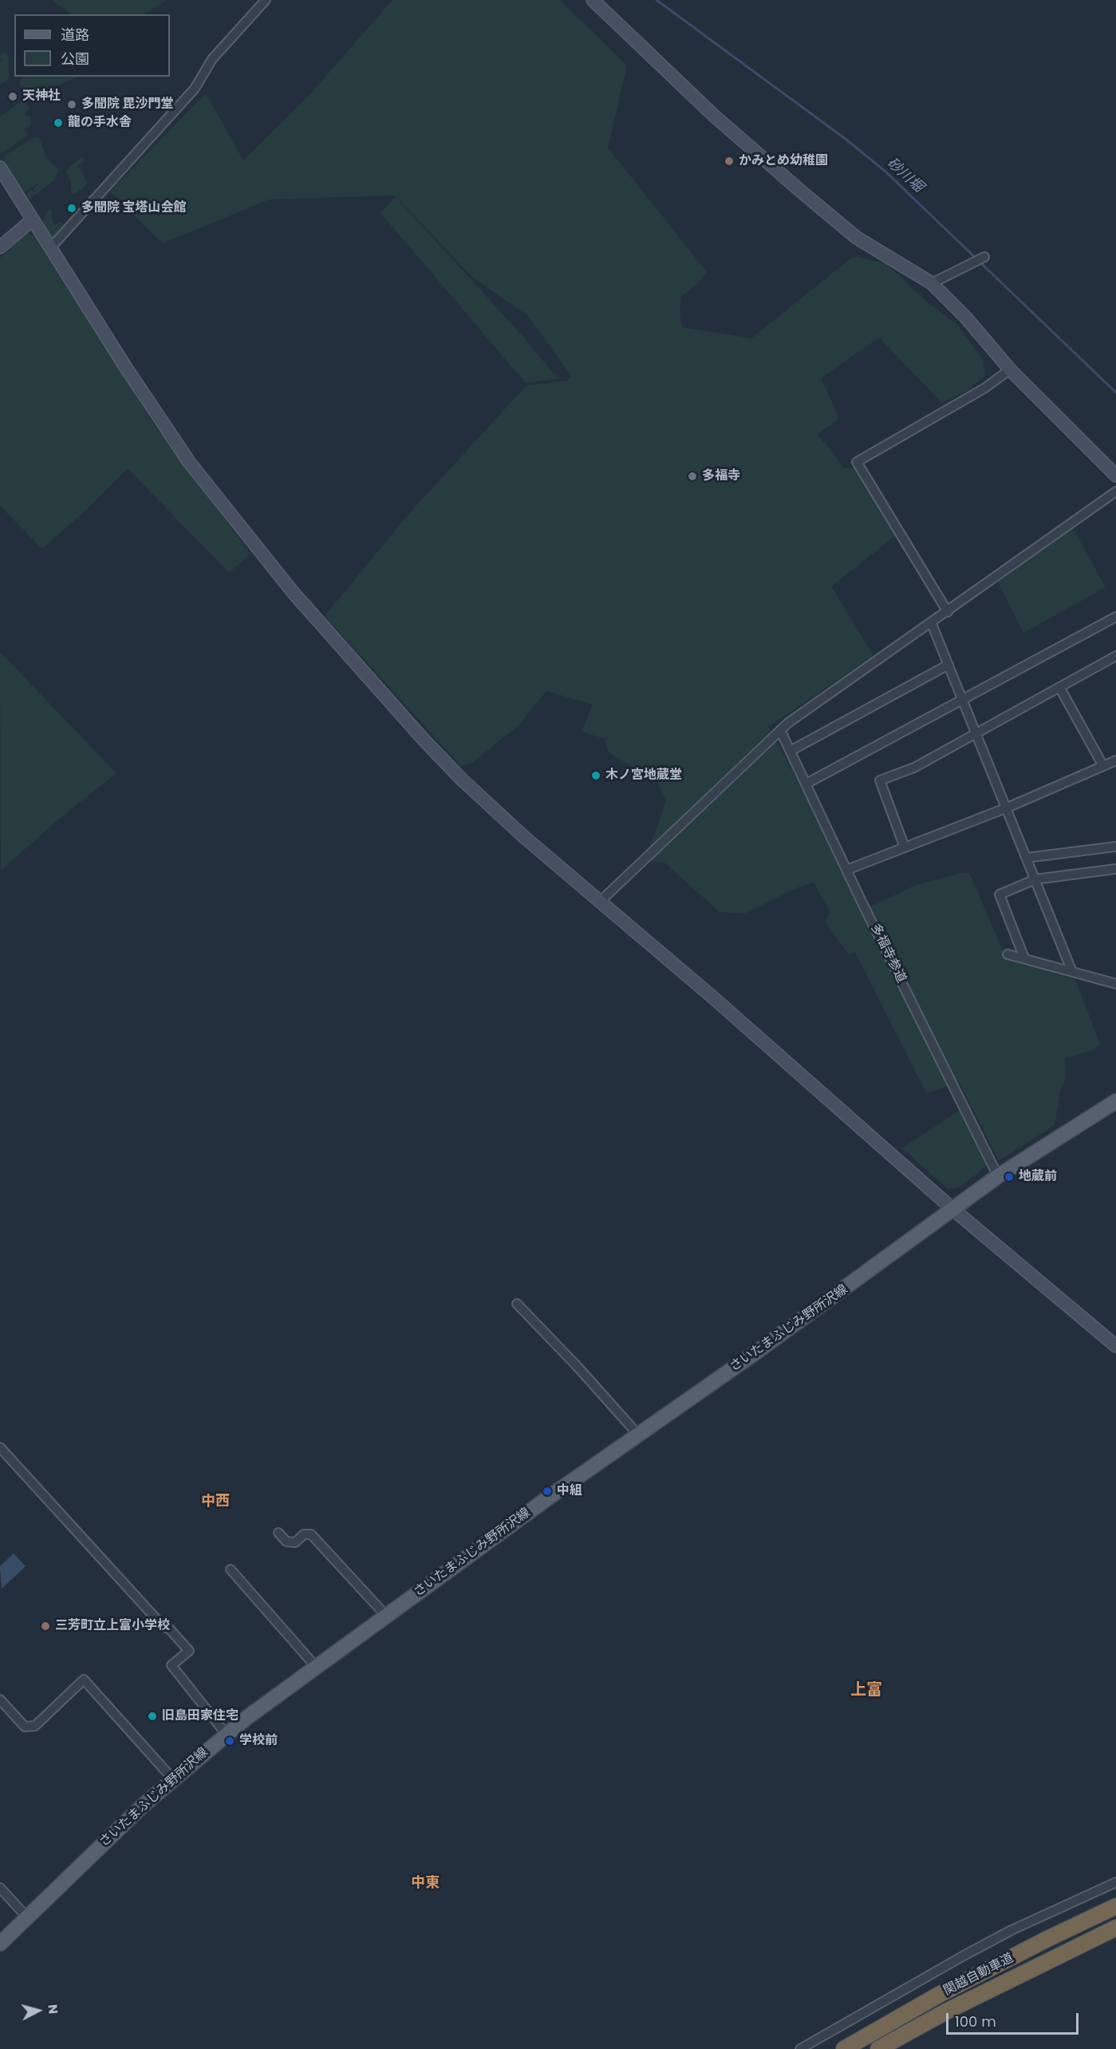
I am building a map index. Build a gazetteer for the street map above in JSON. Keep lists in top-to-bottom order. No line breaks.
{"streets":{"highway":["関越自動車道"],"main road":["さいたまふじみ野所沢線"],"street":["多福寺参道"]},"crossings":[["多福寺参道","さいたまふじみ野所沢線"]],"districts":["中西","上富","中東"],"water":["砂川堀"],"places":["天神社","多聞院 毘沙門堂","龍の手水舎","かみとめ幼稚園","多聞院 宝塔山会館","多福寺","木ノ宮地蔵堂","地蔵前","中組","三芳町立上富小学校","旧島田家住宅","学校前"],"legend":["道路","公園"],"scale_bar":"100 m","north":"right"}
